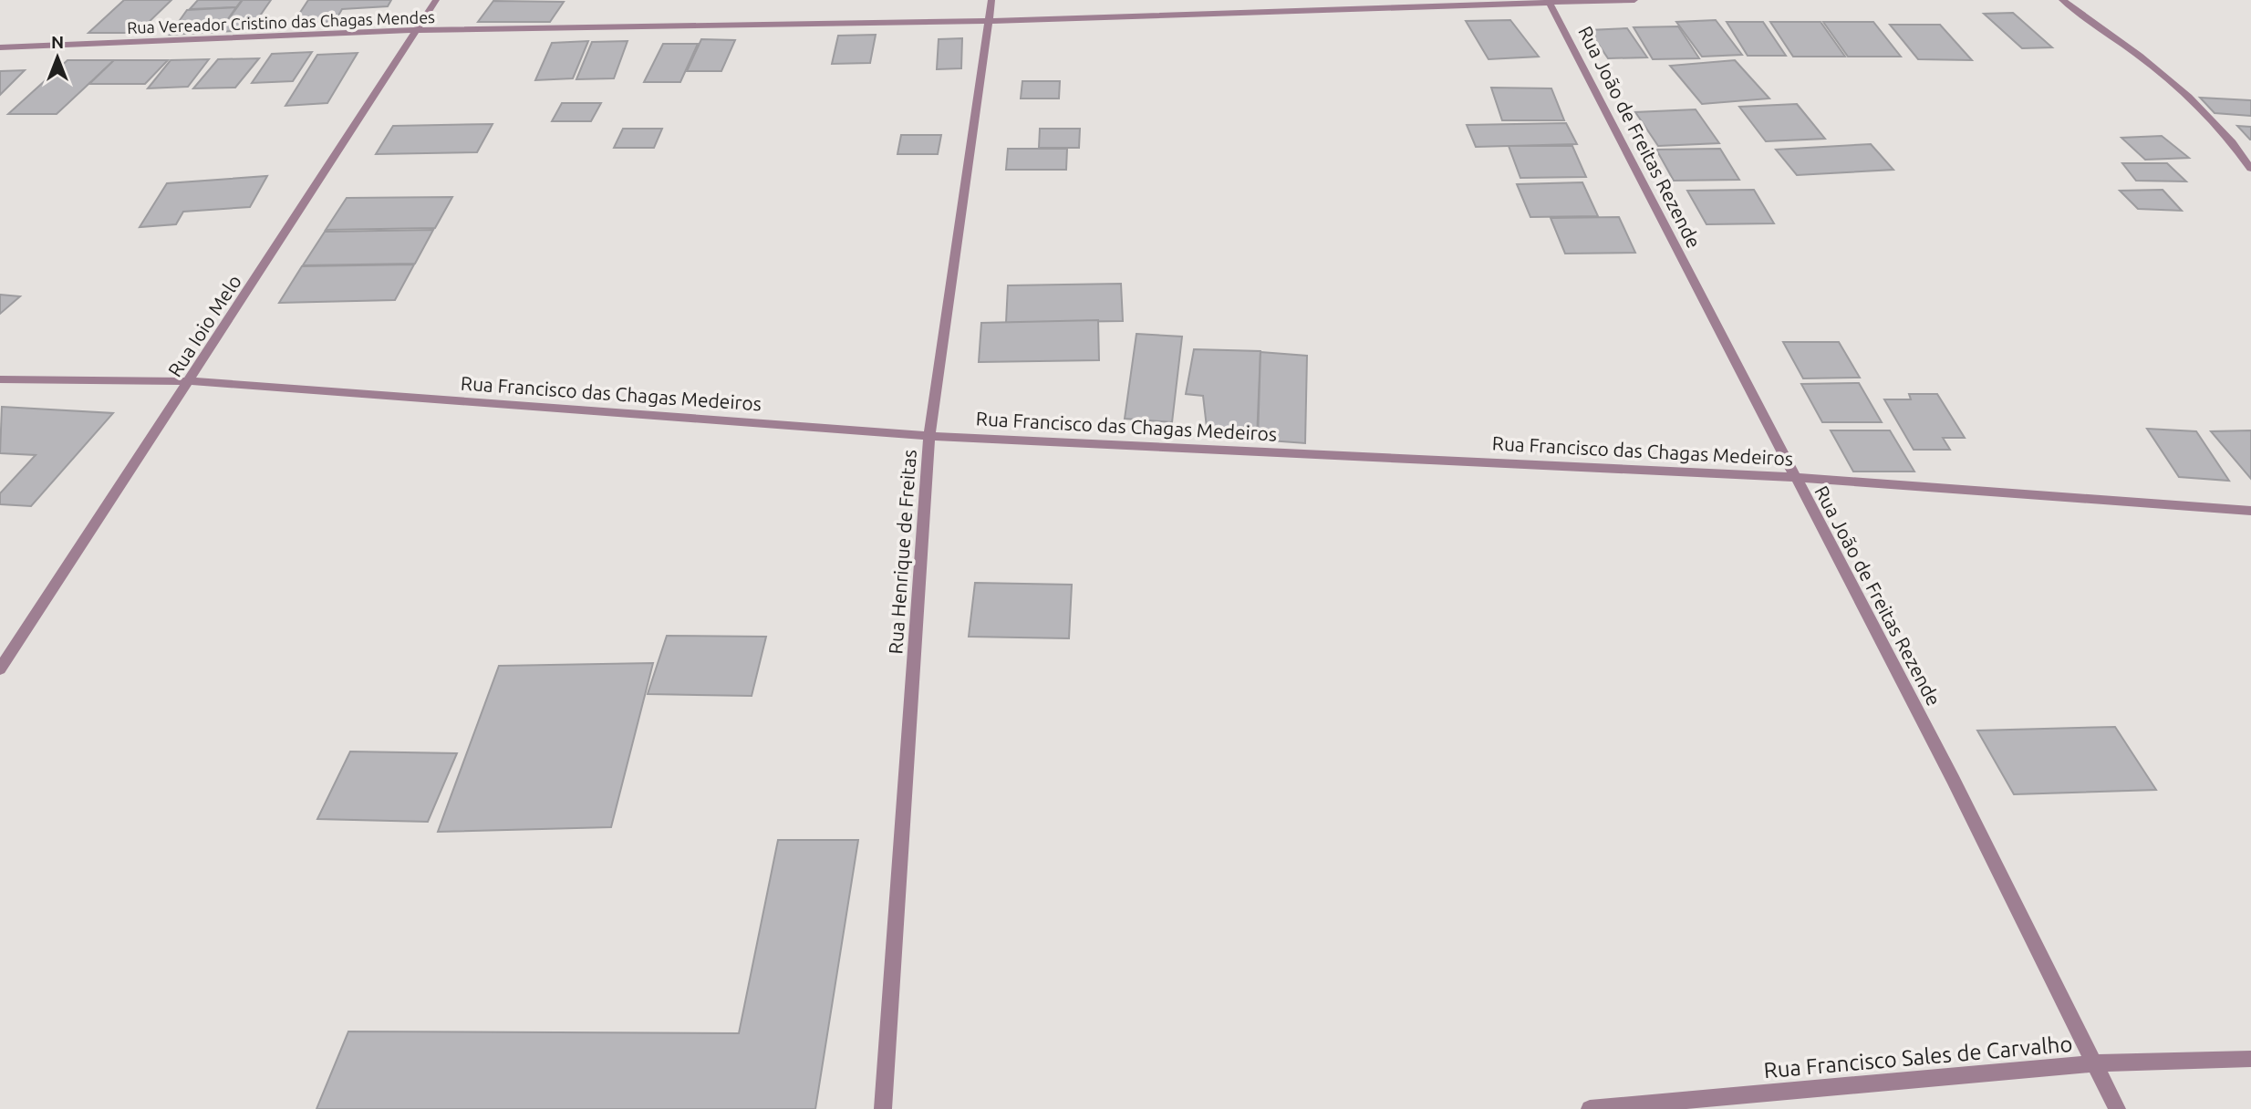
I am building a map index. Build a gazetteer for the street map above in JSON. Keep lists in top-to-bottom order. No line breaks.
{"streets":{"street":["Rua Vereador Cristino das Chagas Mendes","Rua João de Freitas Rezende","Rua Ioio Melo","Rua Francisco das Chagas Medeiros","Rua Henrique de Freitas","Rua Francisco Sales de Carvalho"]},"crossings":[["Rua Vereador Cristino das Chagas Mendes","Rua João de Freitas Rezende"],["Rua Vereador Cristino das Chagas Mendes","Rua Ioio Melo"],["Rua Vereador Cristino das Chagas Mendes","Rua Henrique de Freitas"],["Rua João de Freitas Rezende","Rua Francisco das Chagas Medeiros"],["Rua João de Freitas Rezende","Rua Francisco Sales de Carvalho"],["Rua Ioio Melo","Rua Francisco das Chagas Medeiros"],["Rua Francisco das Chagas Medeiros","Rua Henrique de Freitas"]],"north":"top"}
